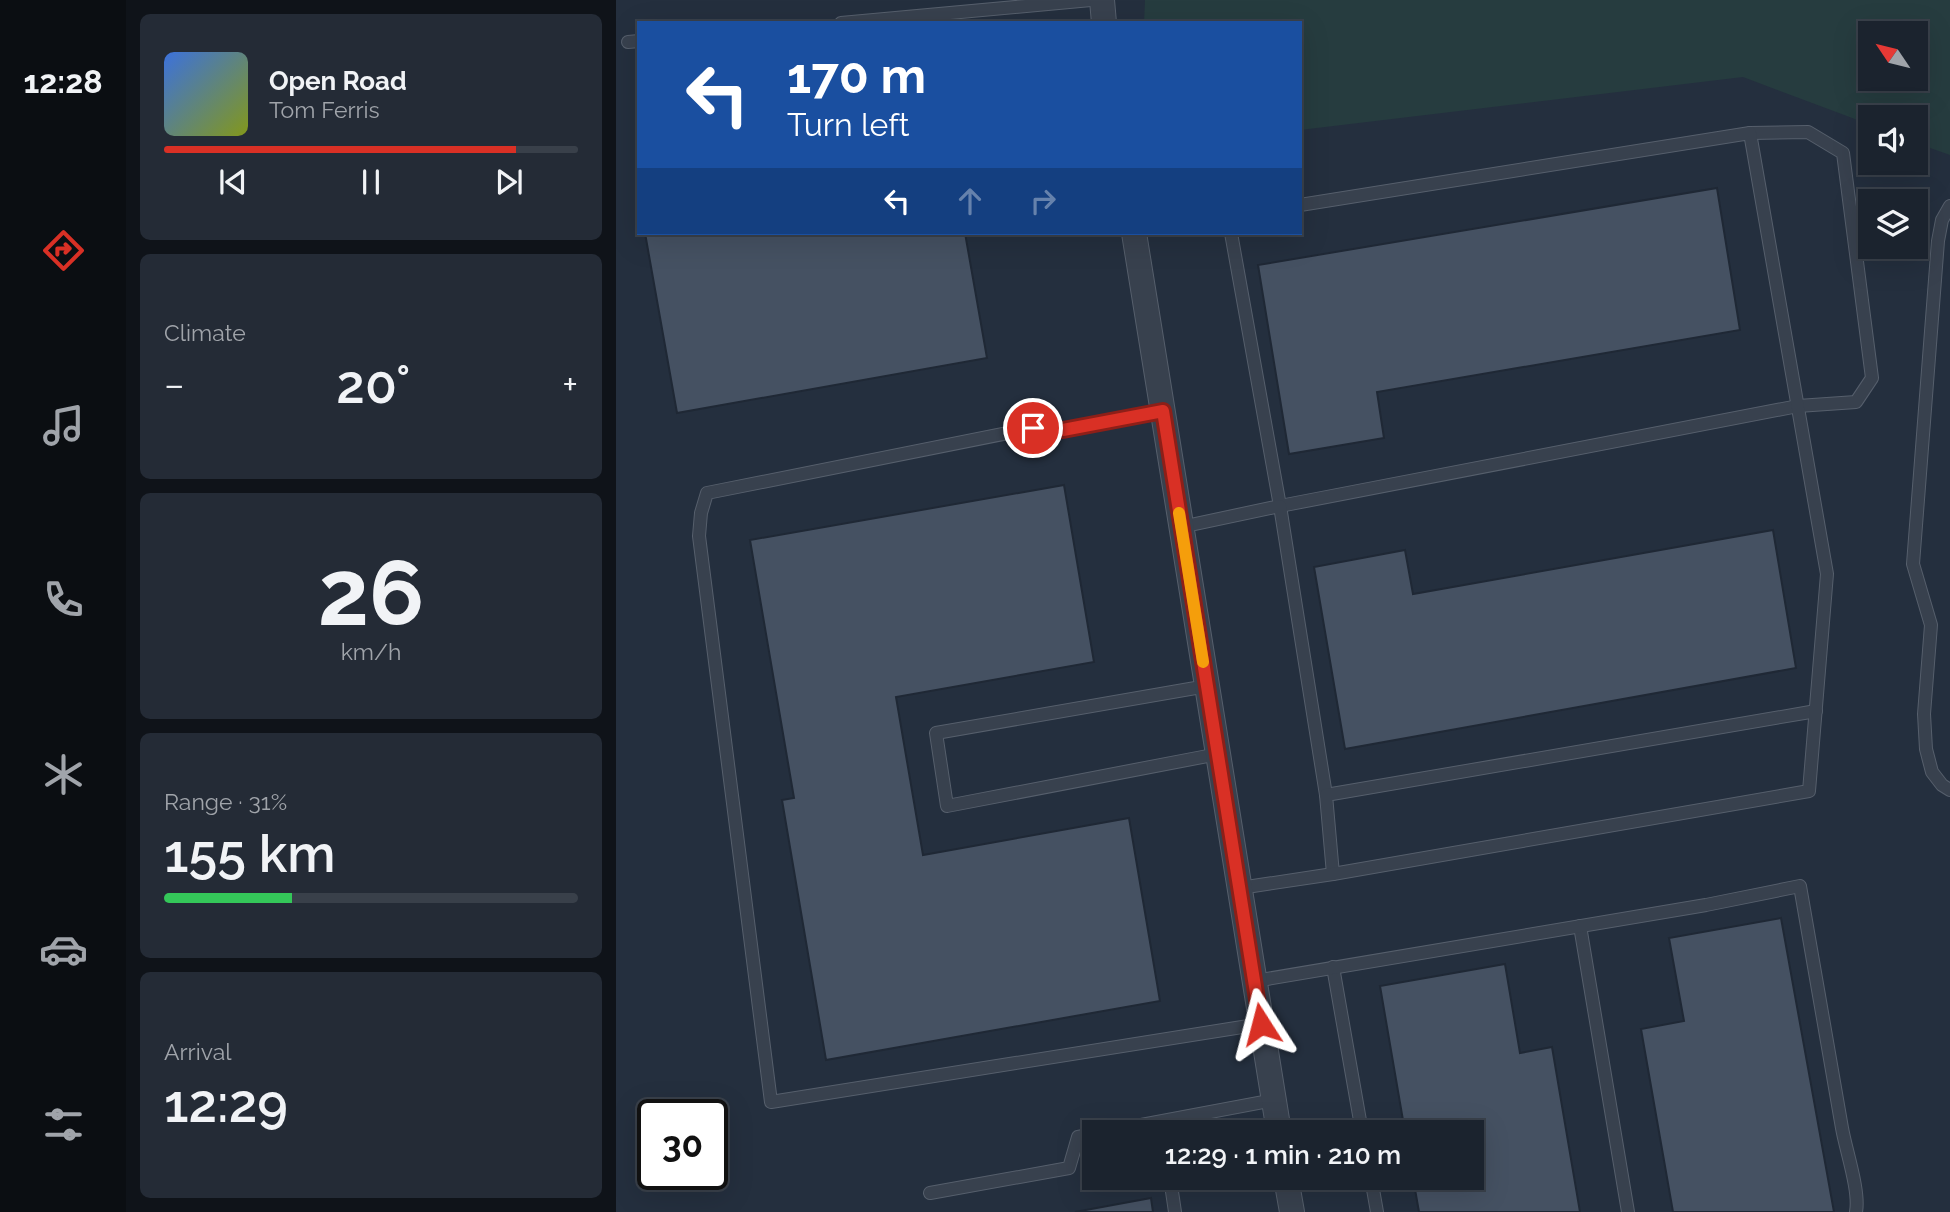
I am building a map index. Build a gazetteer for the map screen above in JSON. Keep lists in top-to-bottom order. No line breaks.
{"north":"top left","page":{"tabs":"12:28","turn":["170 m","Turn left"],"song":["Open Road","Tom Ferris"],"tile":["Climate",["26","km/h"],["Range · 31%","155 km"],["Arrival","12:29"]],"heat":["−","20°","+"],"limit":"30","trip":"12:29 · 1 min · 210 m"}}
